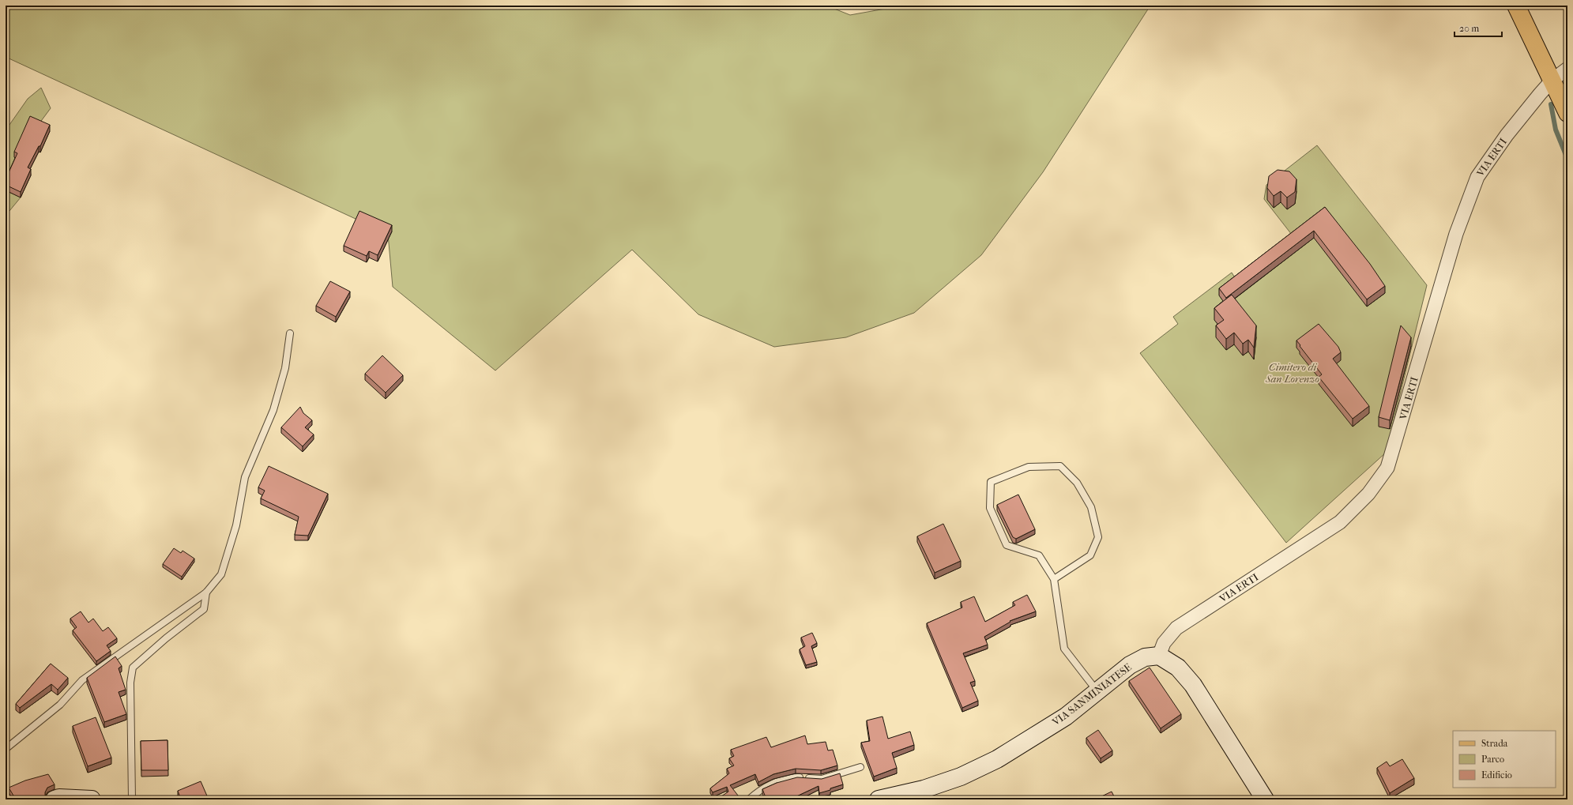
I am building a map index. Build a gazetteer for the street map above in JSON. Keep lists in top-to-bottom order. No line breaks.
{"streets":{"main road":["VIA SANMINIATESE"],"street":["VIA ERTI"]},"crossings":[["VIA ERTI","VIA SANMINIATESE"]],"parks":["Cimitero di San Lorenzo"],"legend":["Strada","Parco","Edificio"],"scale_bar":"20 m"}
